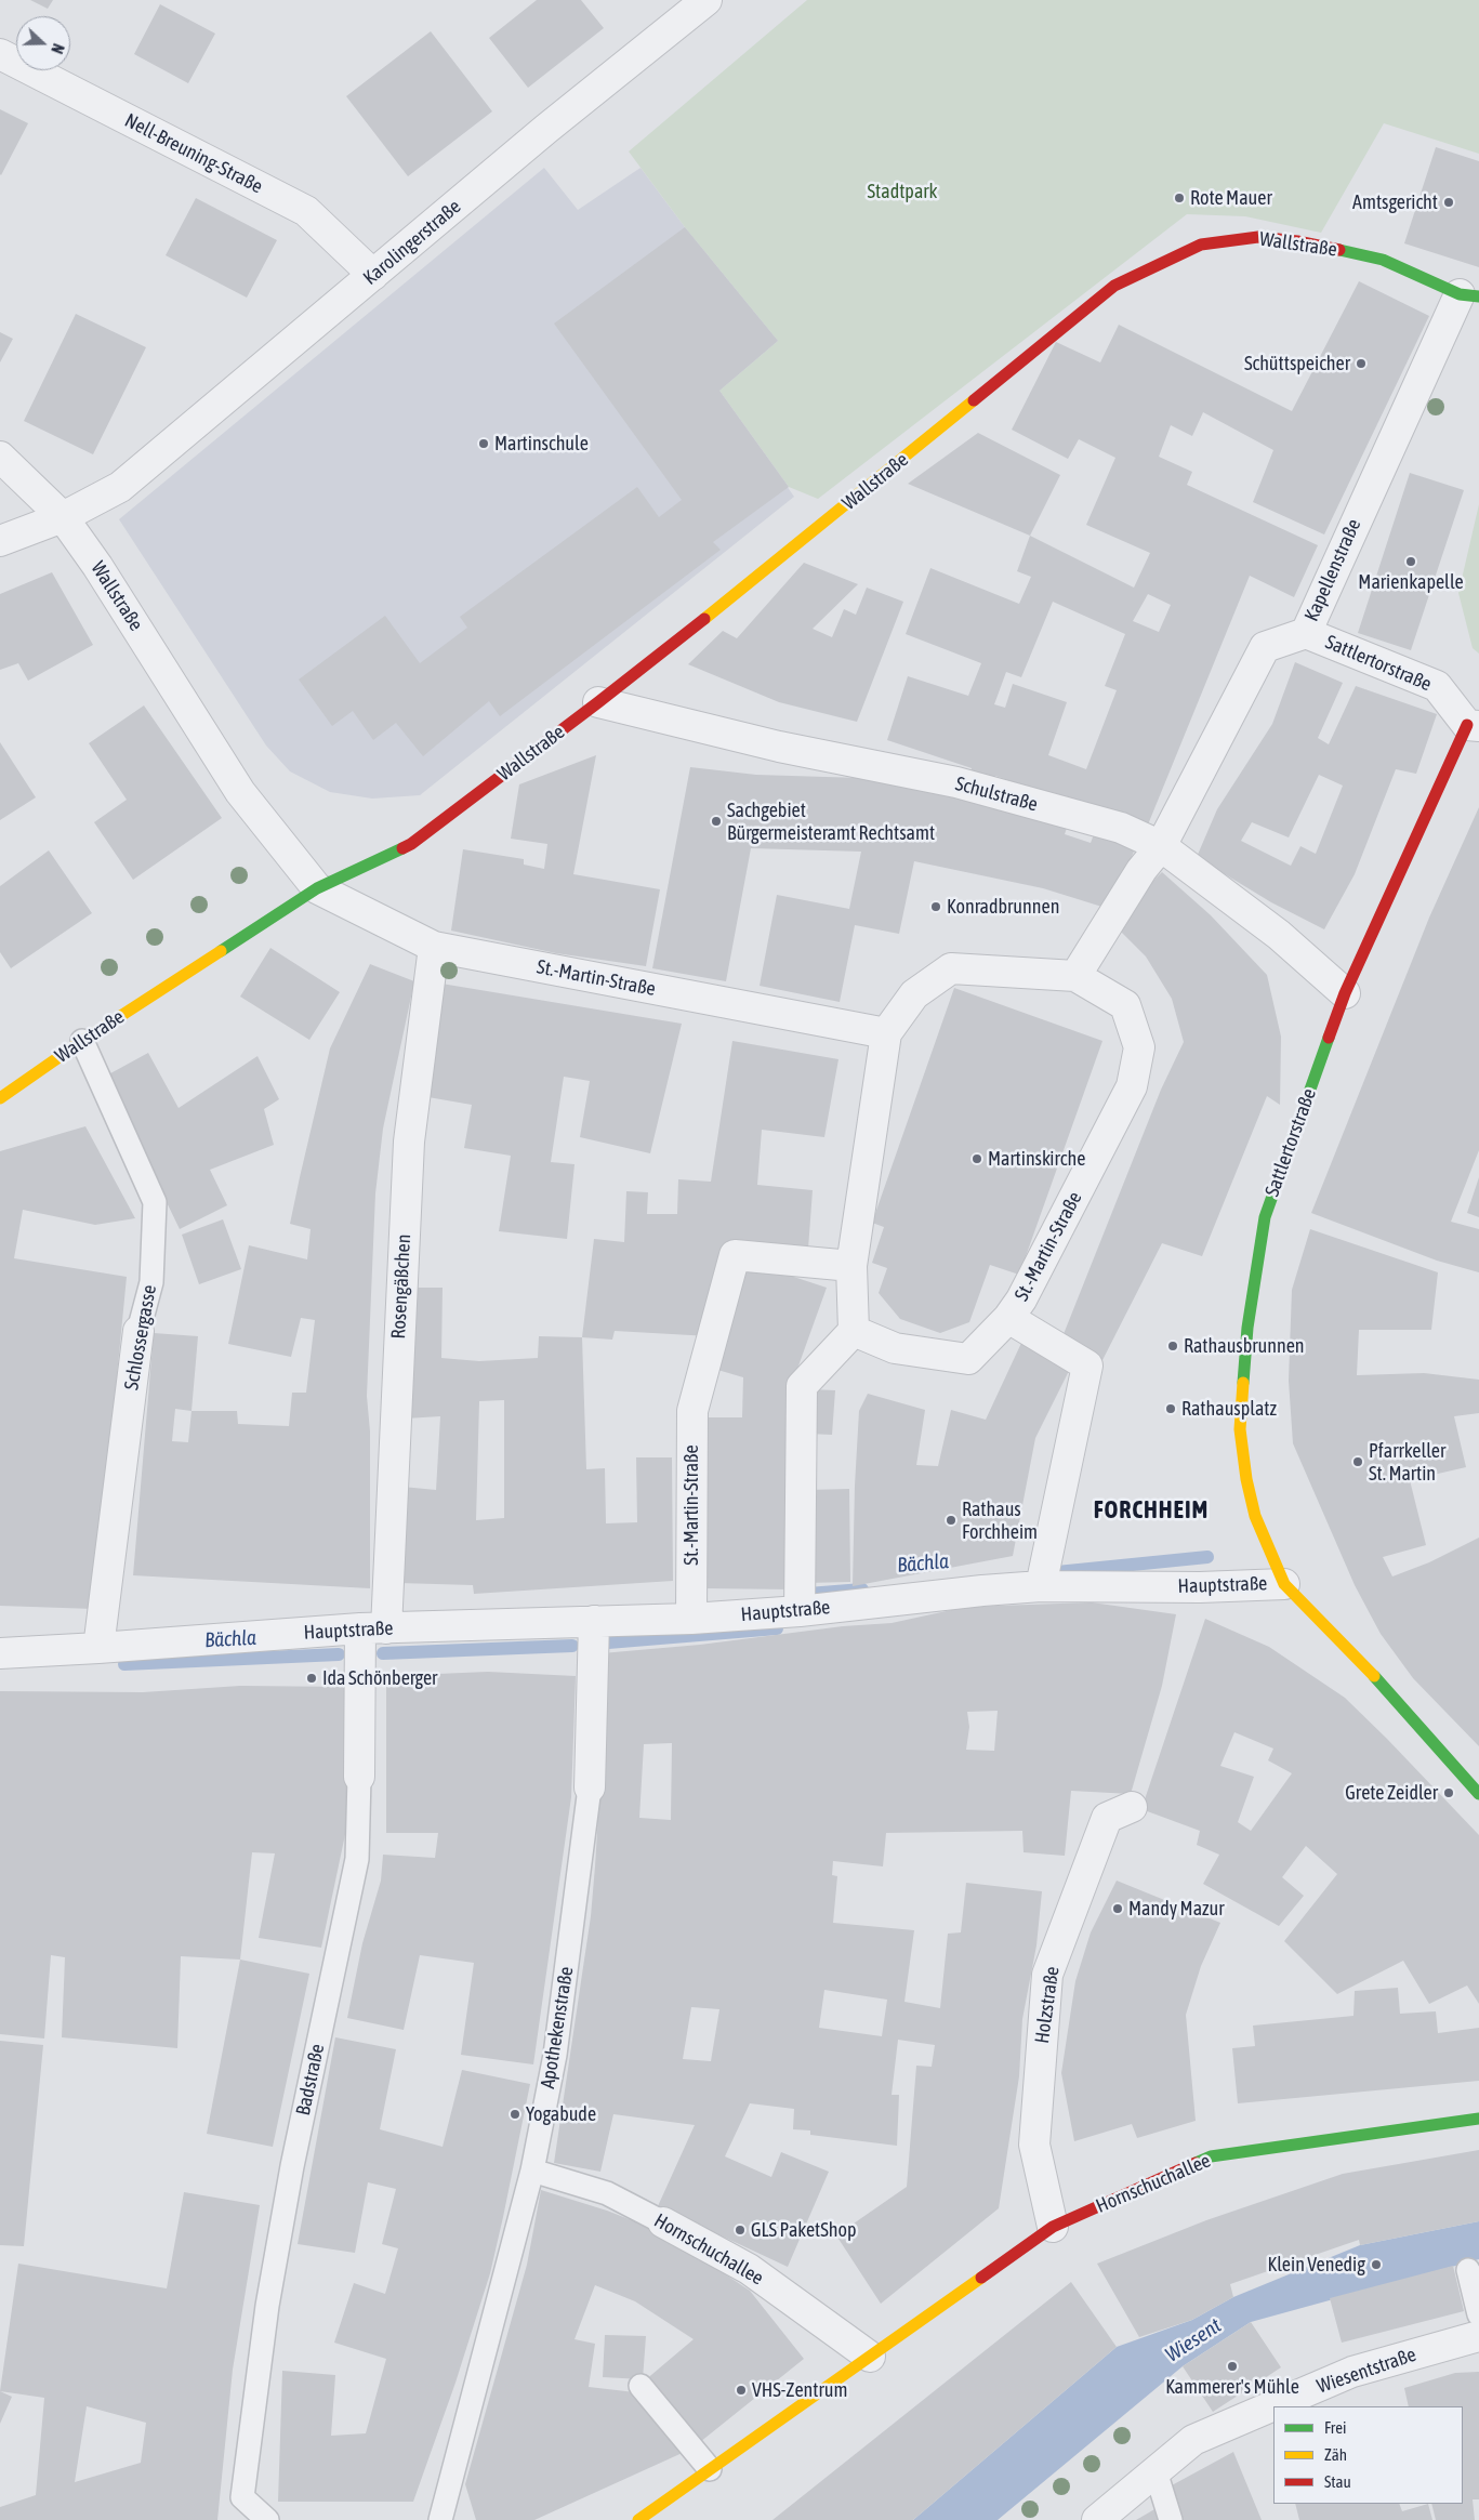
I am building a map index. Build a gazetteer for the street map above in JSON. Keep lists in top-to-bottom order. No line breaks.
{"streets":{"street":["Nell-Breuning-Straße","Karolingerstraße","Wallstraße","Kapellenstraße","Sattlertorstraße","Schulstraße","St.-Martin-Straße","Rosengäßchen","Schlossergasse","Hauptstraße","Holzstraße","Apothekenstraße","Badstraße","Hornschuchallee","Wiesentstraße"]},"crossings":[["Nell-Breuning-Straße","Karolingerstraße"],["Karolingerstraße","Wallstraße"],["Wallstraße","Kapellenstraße"],["Wallstraße","Schulstraße"],["Wallstraße","St.-Martin-Straße"],["Wallstraße","Schlossergasse"],["Kapellenstraße","Sattlertorstraße"],["Kapellenstraße","Schulstraße"],["Sattlertorstraße","Schulstraße"],["Sattlertorstraße","Hauptstraße"],["St.-Martin-Straße","Rosengäßchen"],["St.-Martin-Straße","Hauptstraße"],["Rosengäßchen","Hauptstraße"],["Rosengäßchen","Badstraße"],["Schlossergasse","Hauptstraße"],["Hauptstraße","Apothekenstraße"],["Hauptstraße","Badstraße"],["Holzstraße","Hornschuchallee"],["Apothekenstraße","Hornschuchallee"]],"districts":["FORCHHEIM"],"water":["Bächla","Wiesent"],"parks":["Stadtpark"],"places":["Rote Mauer","Amtsgericht","Schüttspeicher","Martinschule","Marienkapelle","Sachgebiet Bürgermeisteramt Rechtsamt","Konradbrunnen","Martinskirche","Rathausbrunnen","Rathausplatz","Pfarrkeller St. Martin","Rathaus Forchheim","Ida Schönberger","Grete Zeidler","Mandy Mazur","Yogabude","GLS PaketShop","Klein Venedig","Kammerer's Mühle","VHS-Zentrum"],"legend":["Frei","Zäh","Stau"],"north":"right"}
